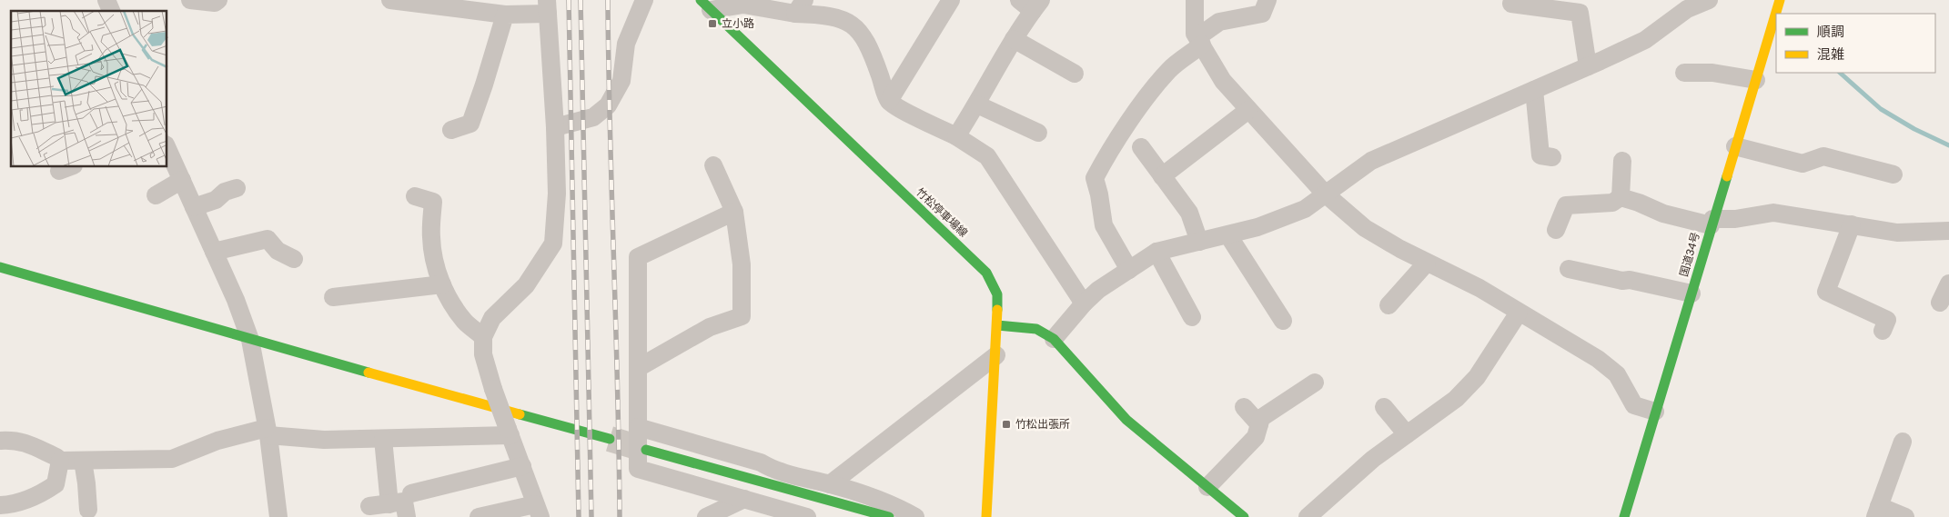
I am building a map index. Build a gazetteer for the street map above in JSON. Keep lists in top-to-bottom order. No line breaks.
{"streets":{"main road":["竹松停車場線","国道34号"]},"places":{"transit":["立小路","竹松出張所"]},"legend":["順調","混雑"]}
